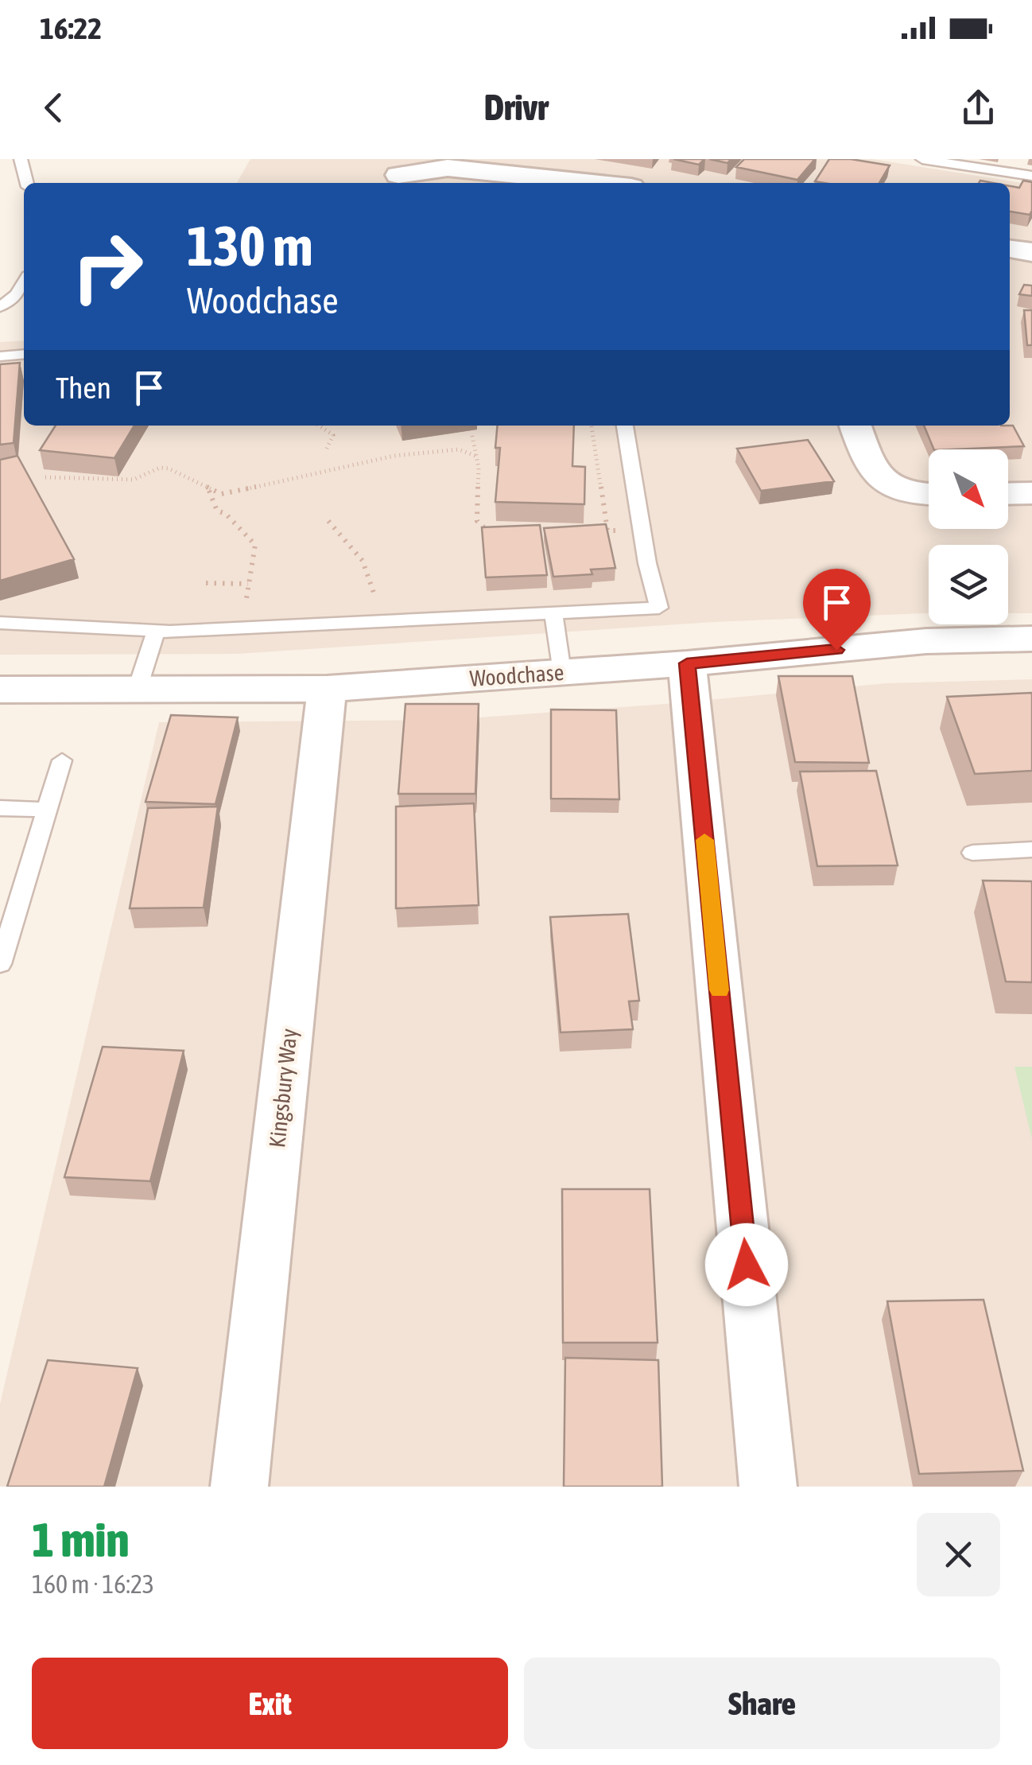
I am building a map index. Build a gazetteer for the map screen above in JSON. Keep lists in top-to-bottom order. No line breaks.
{"streets":{"street":["Woodchase","Kingsbury Way"]},"crossings":[["Woodchase","Kingsbury Way"]],"north":"bottom right","page":{"status":"16:22","header":"Drivr","turn":["130 m","Woodchase"],"then":"Then","heading":["1 min","160 m · 16:23"],"buttons":["Exit","Share"]}}
